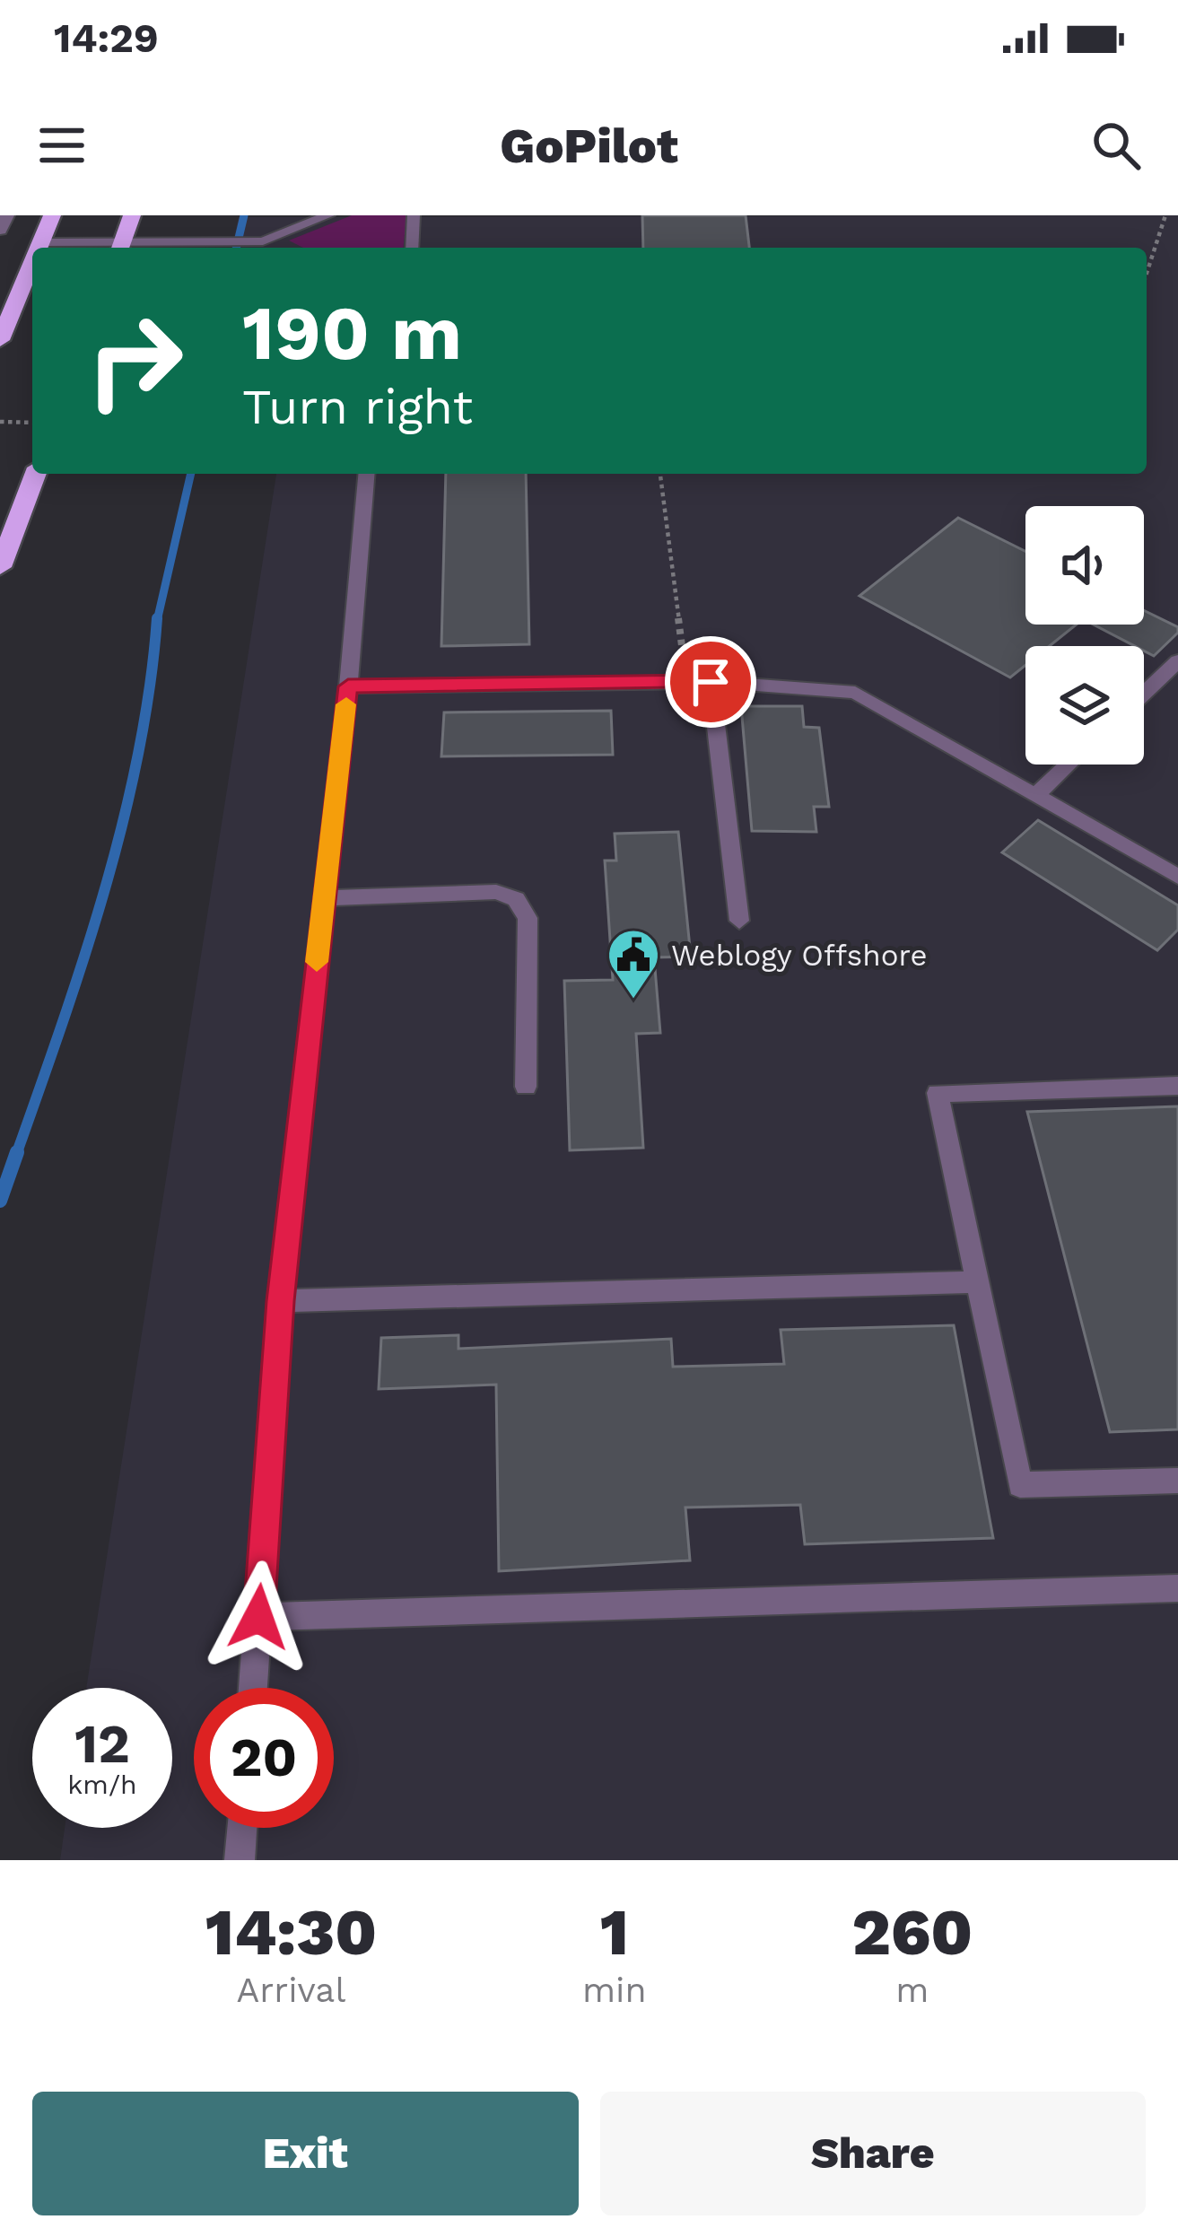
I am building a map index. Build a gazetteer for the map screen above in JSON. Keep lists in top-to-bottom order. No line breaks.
{"places":{"public building":["Weblogy Offshore"]},"page":{"status":"14:29","header":"GoPilot","turn":["190 m","Turn right"],"speed":"12 km/h","limit":"20","eta":["14:30","Arrival","1","min","260","m"],"buttons":["Exit","Share"]}}
